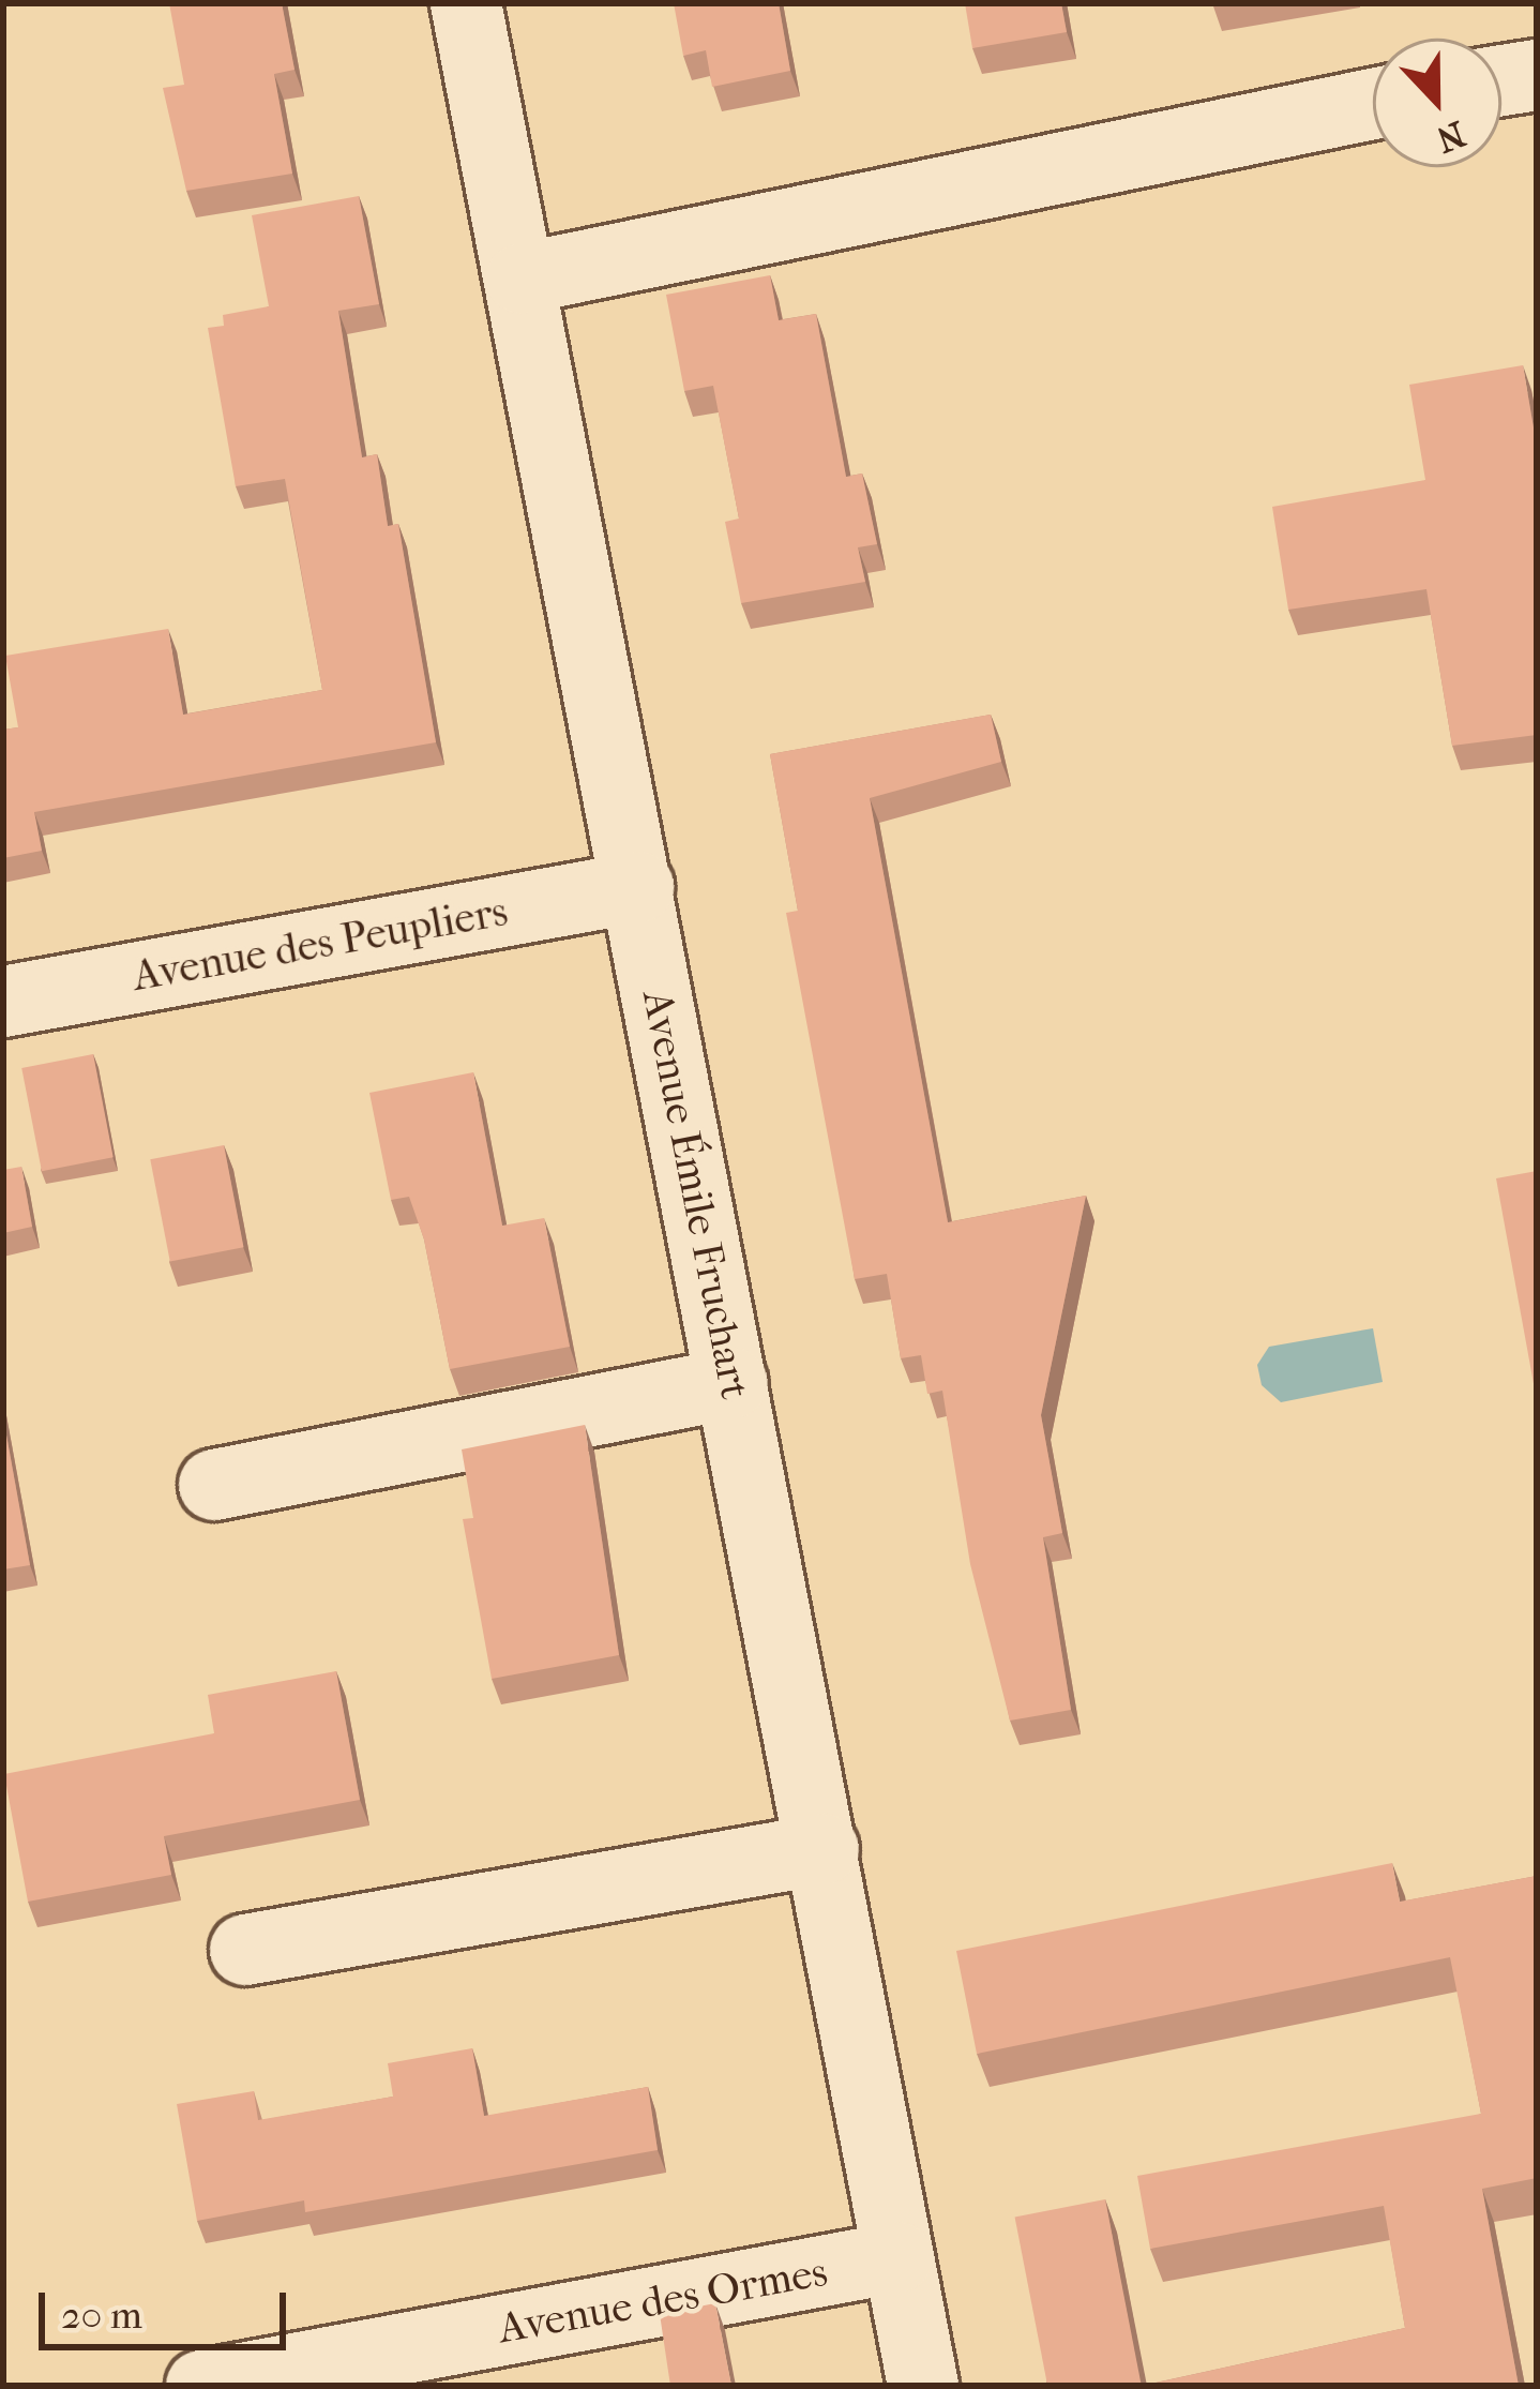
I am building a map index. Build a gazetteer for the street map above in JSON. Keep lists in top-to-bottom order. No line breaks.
{"streets":{"street":["Avenue des Peupliers","Avenue Émile Fruchart","Avenue des Ormes"]},"crossings":[["Avenue des Peupliers","Avenue Émile Fruchart"],["Avenue Émile Fruchart","Avenue des Ormes"]],"scale_bar":"20 m","north":"bottom"}
